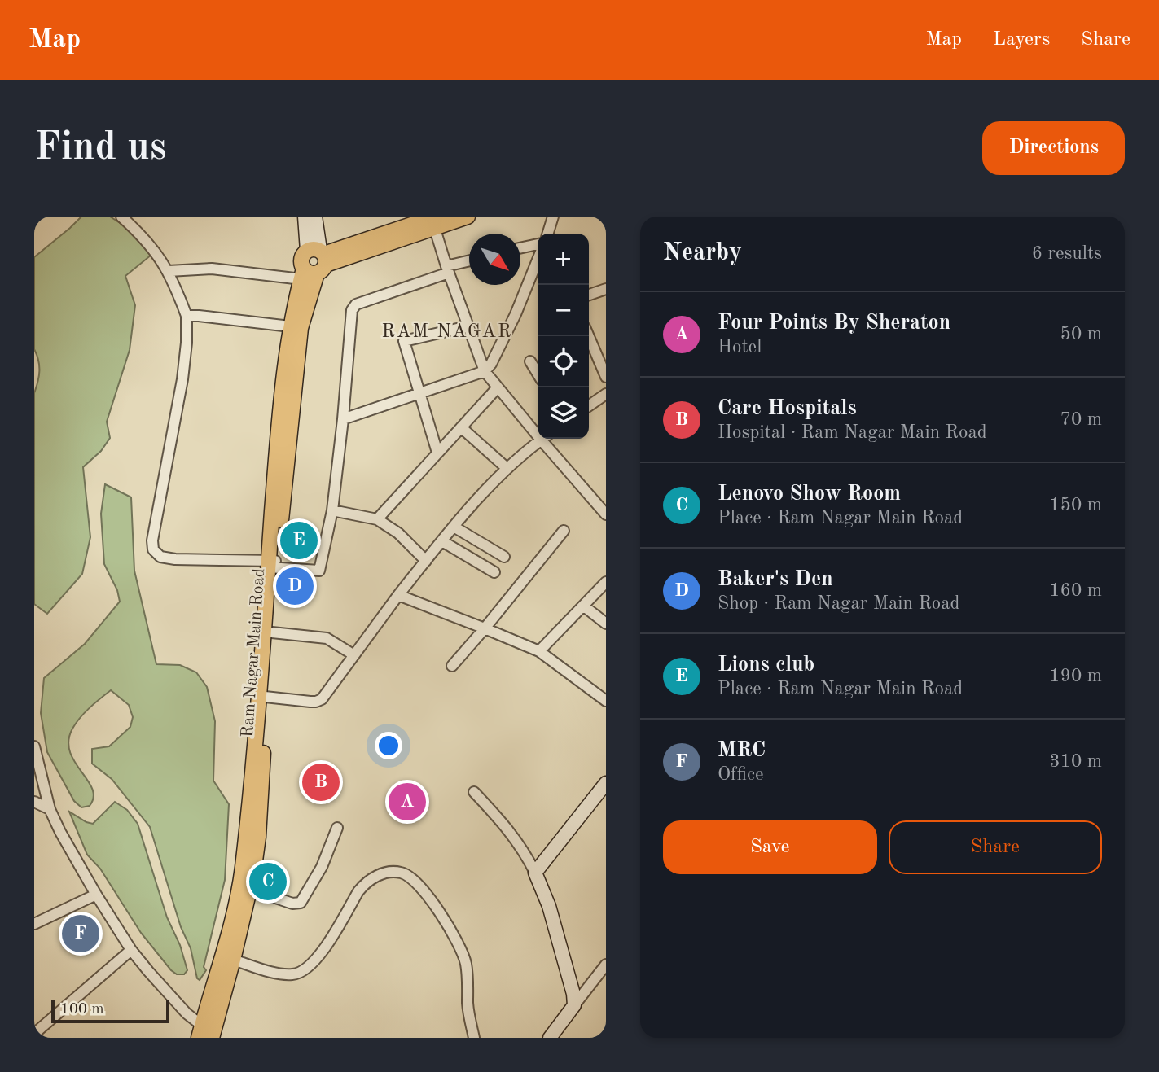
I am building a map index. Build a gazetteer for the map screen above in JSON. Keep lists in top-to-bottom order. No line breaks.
{"streets":{"main road":["Ram Nagar Main Road"]},"districts":["RAM NAGAR"],"scale_bar":"100 m","north":"bottom right","page":{"header":"Map","nav":["Map","Layers","Share"],"buttons":["Directions",["Save","Share"]],"title":"Find us","heading":["Nearby","6 results"],"map_buttons":["+","−"],"list":[{"mark":"A","name":"Four Points By Sheraton","note":"Hotel","value":"50 m"},{"mark":"B","name":"Care Hospitals","note":"Hospital · Ram Nagar Main Road","value":"70 m"},{"mark":"C","name":"Lenovo Show Room","note":"Place · Ram Nagar Main Road","value":"150 m"},{"mark":"D","name":"Baker's Den","note":"Shop · Ram Nagar Main Road","value":"160 m"},{"mark":"E","name":"Lions club","note":"Place · Ram Nagar Main Road","value":"190 m"},{"mark":"F","name":"MRC","note":"Office","value":"310 m"}],"pins":["E","D","B","A","C","F"],"scale":"100 m"}}
